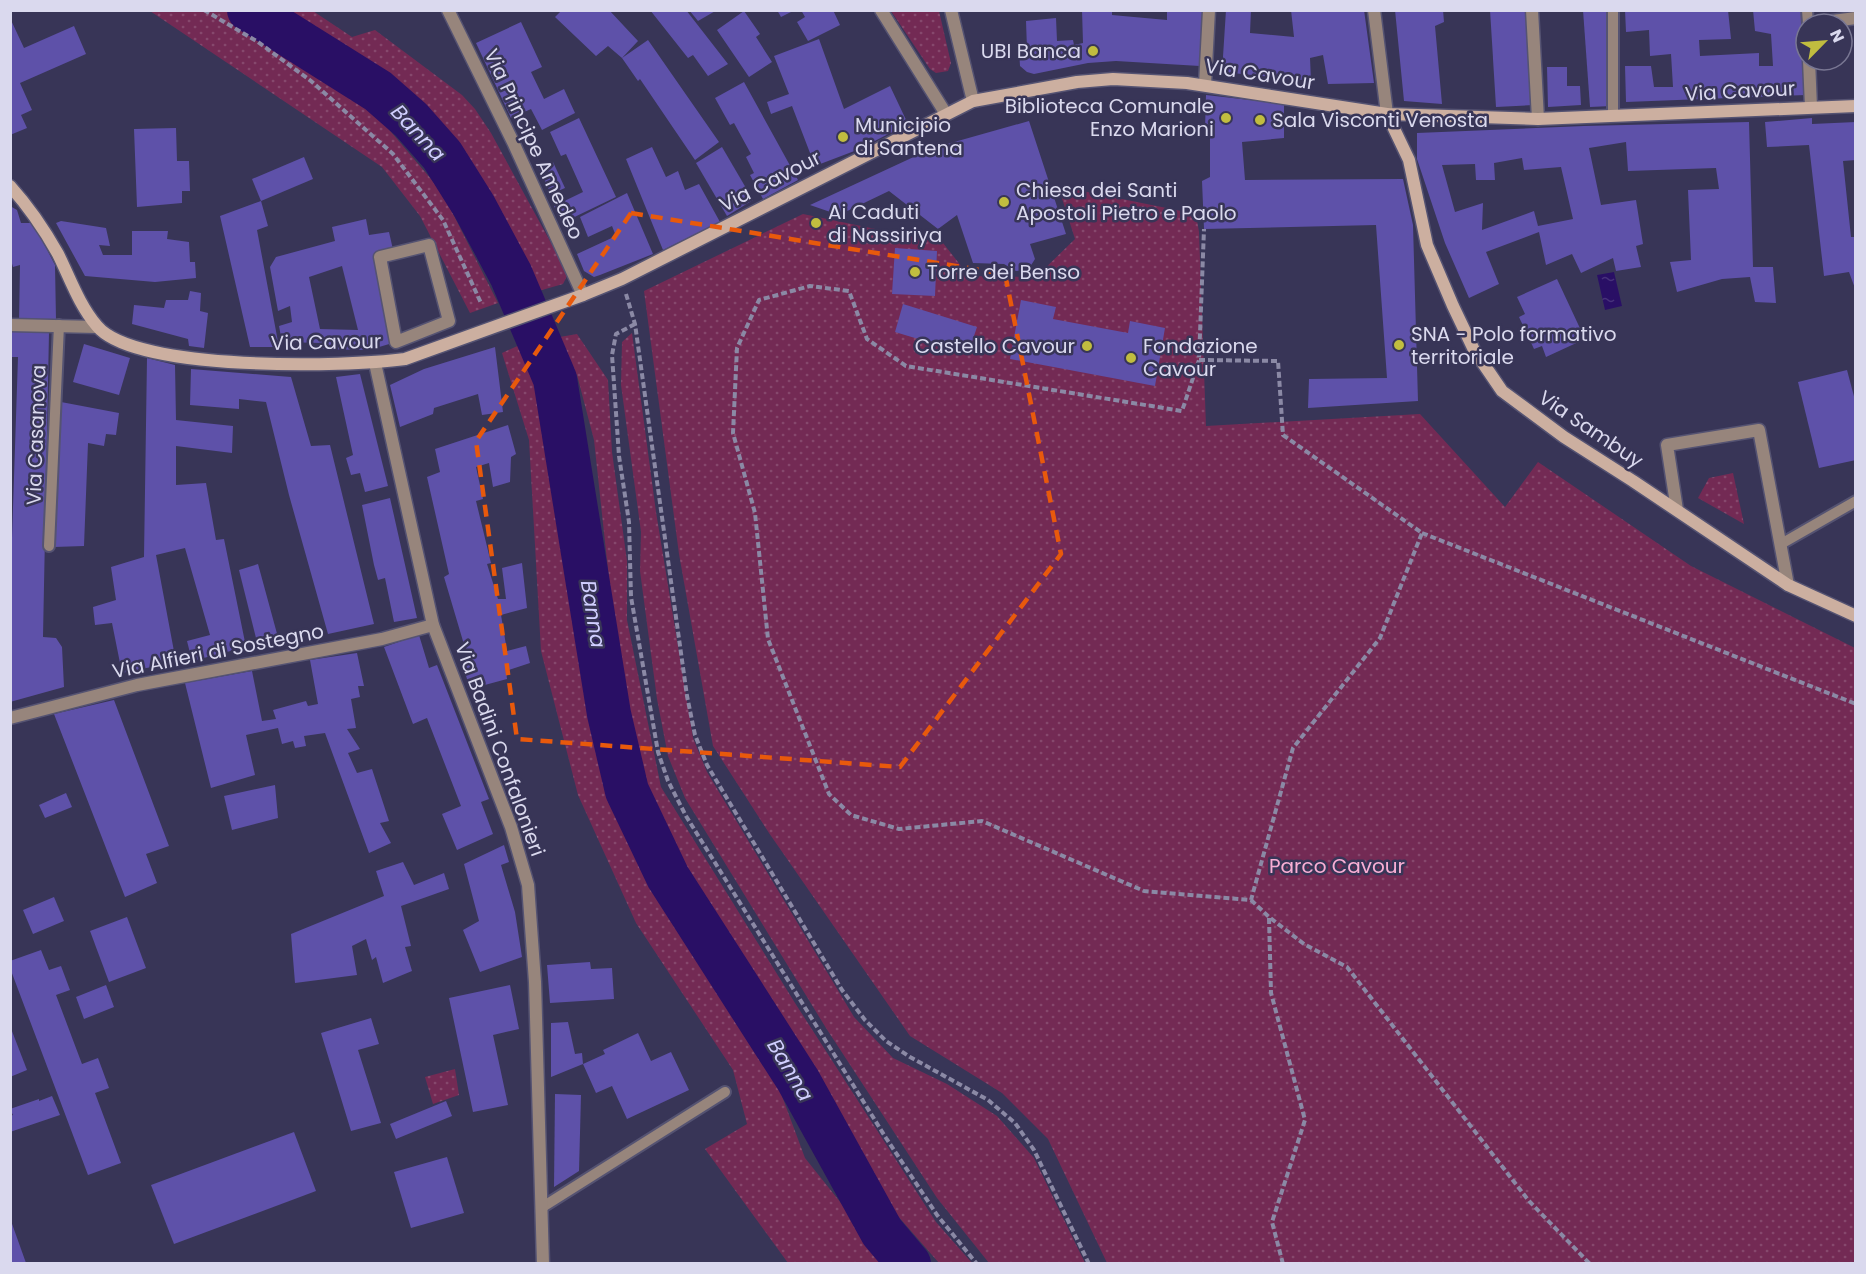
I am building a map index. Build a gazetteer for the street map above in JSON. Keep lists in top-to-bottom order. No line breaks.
{"streets":{"street":["Via Cavour","Via Principe Amedeo","Via Sambuy","Via Alfieri di Sostegno","Via Badini Confalonieri"],"lane":["Via Casanova"]},"crossings":[["Via Cavour","Via Principe Amedeo"],["Via Cavour","Via Sambuy"],["Via Cavour","Via Badini Confalonieri"],["Via Alfieri di Sostegno","Via Badini Confalonieri"]],"water":["Banna"],"parks":["Parco Cavour"],"places":["UBI Banca","Biblioteca Comunale Enzo Marioni","Sala Visconti Venosta","Municipio di Santena","Chiesa dei Santi Apostoli Pietro e Paolo","Ai Caduti di Nassiriya","Torre dei Benso","SNA - Polo formativo territoriale","Castello Cavour","Fondazione Cavour"],"north":"top right"}
